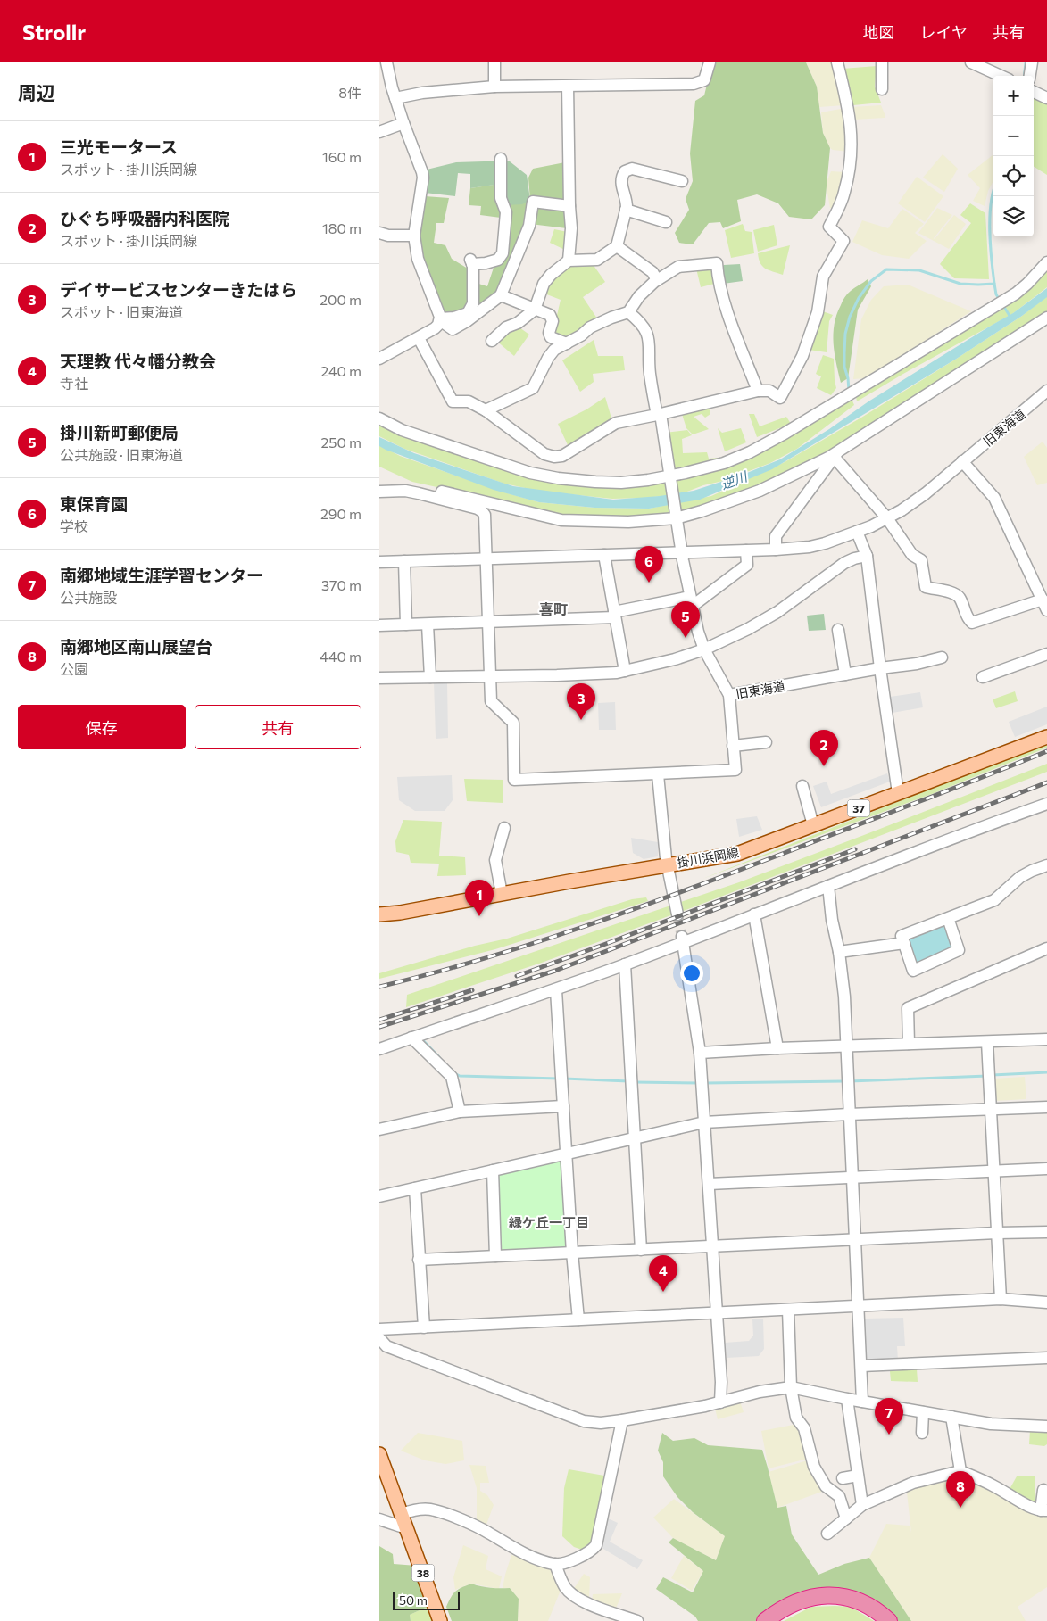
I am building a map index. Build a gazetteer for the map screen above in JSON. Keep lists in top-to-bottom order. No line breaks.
{"streets":{"main road":["37","掛川浜岡線","38"],"street":["旧東海道"]},"districts":["喜町","緑ケ丘一丁目"],"water":["逆川"],"scale_bar":"50 m","page":{"header":"Strollr","nav":["地図","レイヤ","共有"],"heading":["周辺","8件"],"map_buttons":["+","−"],"list":[{"mark":"1","name":"三光モータース","note":"スポット · 掛川浜岡線","value":"160 m"},{"mark":"2","name":"ひぐち呼吸器内科医院","note":"スポット · 掛川浜岡線","value":"180 m"},{"mark":"3","name":"デイサービスセンターきたはら","note":"スポット · 旧東海道","value":"200 m"},{"mark":"4","name":"天理教 代々幡分教会","note":"寺社","value":"240 m"},{"mark":"5","name":"掛川新町郵便局","note":"公共施設 · 旧東海道","value":"250 m"},{"mark":"6","name":"東保育園","note":"学校","value":"290 m"},{"mark":"7","name":"南郷地域生涯学習センター","note":"公共施設","value":"370 m"},{"mark":"8","name":"南郷地区南山展望台","note":"公園","value":"440 m"}],"pins":["6","5","3","2","1","4","7","8"],"buttons":["保存","共有"],"scale":"50 m"}}
